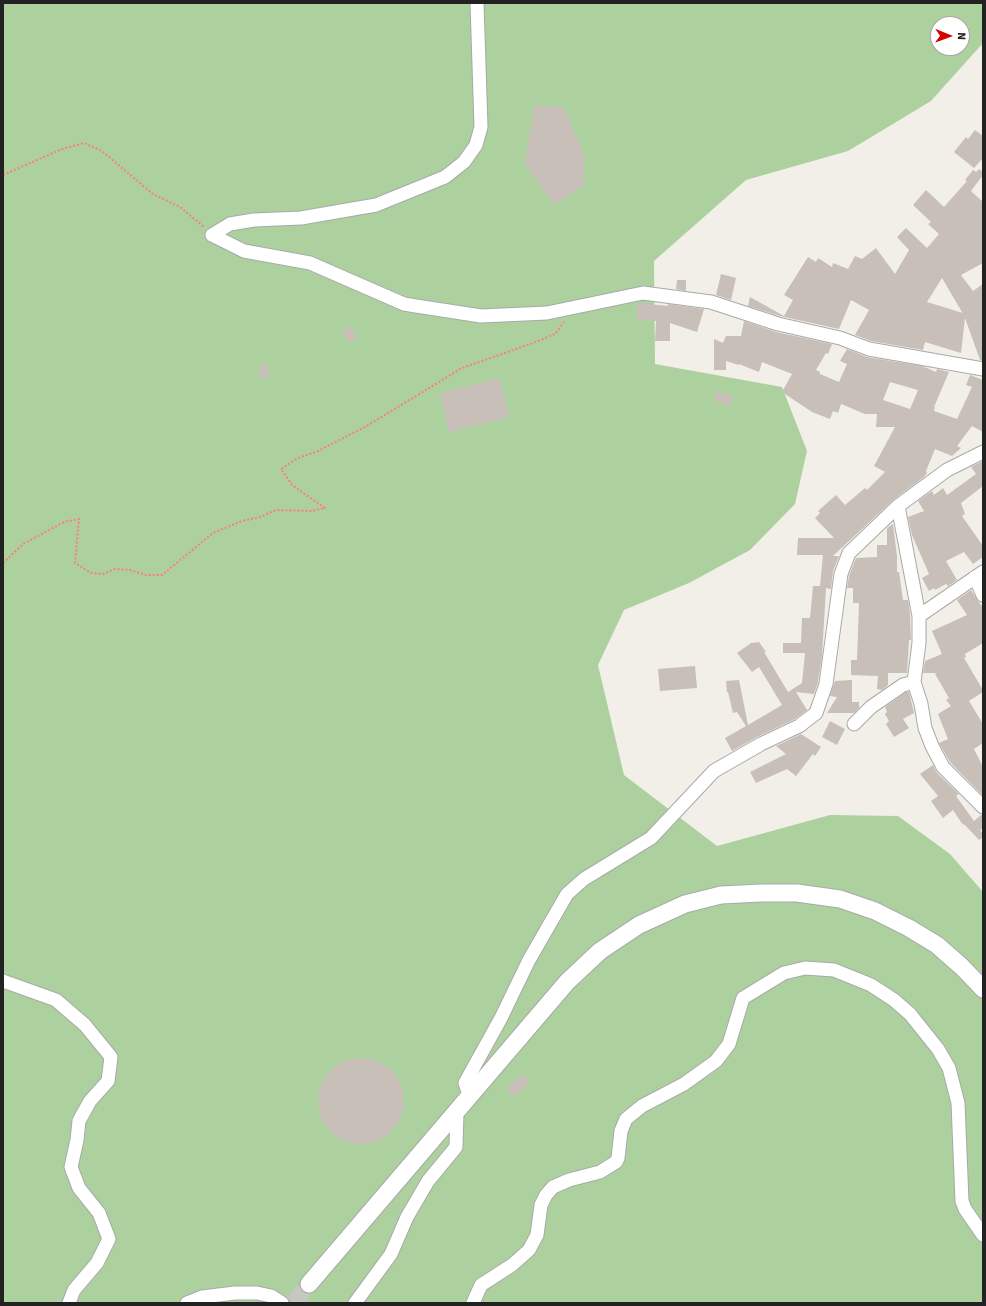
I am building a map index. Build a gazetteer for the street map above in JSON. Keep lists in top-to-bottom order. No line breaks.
{"north":"right"}
